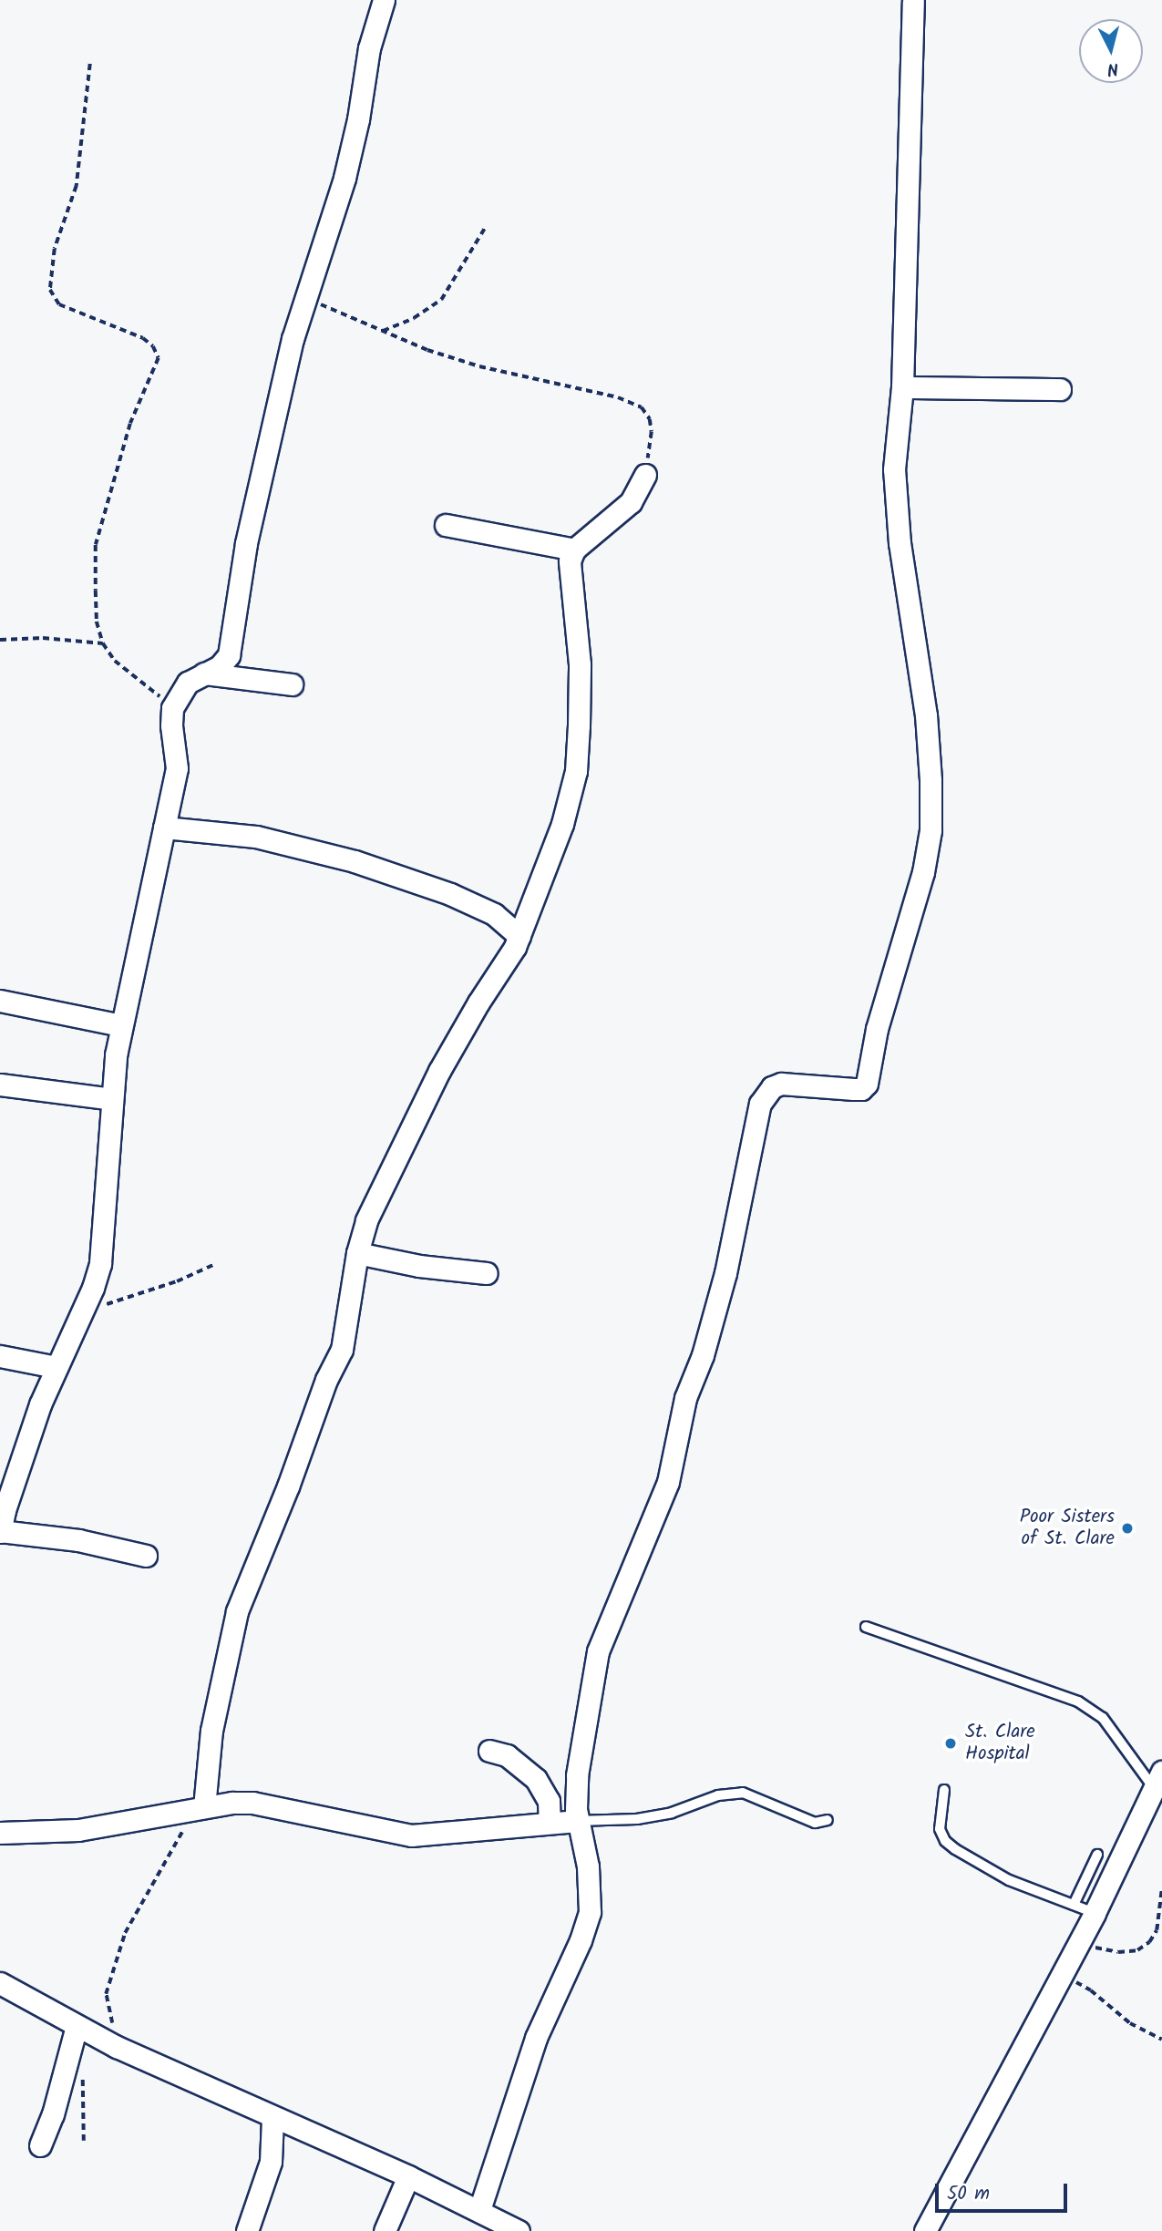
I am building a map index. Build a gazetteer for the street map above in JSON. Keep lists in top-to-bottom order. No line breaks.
{"places":["Poor Sisters of St. Clare","St. Clare Hospital"],"scale_bar":"50 m","north":"bottom"}
